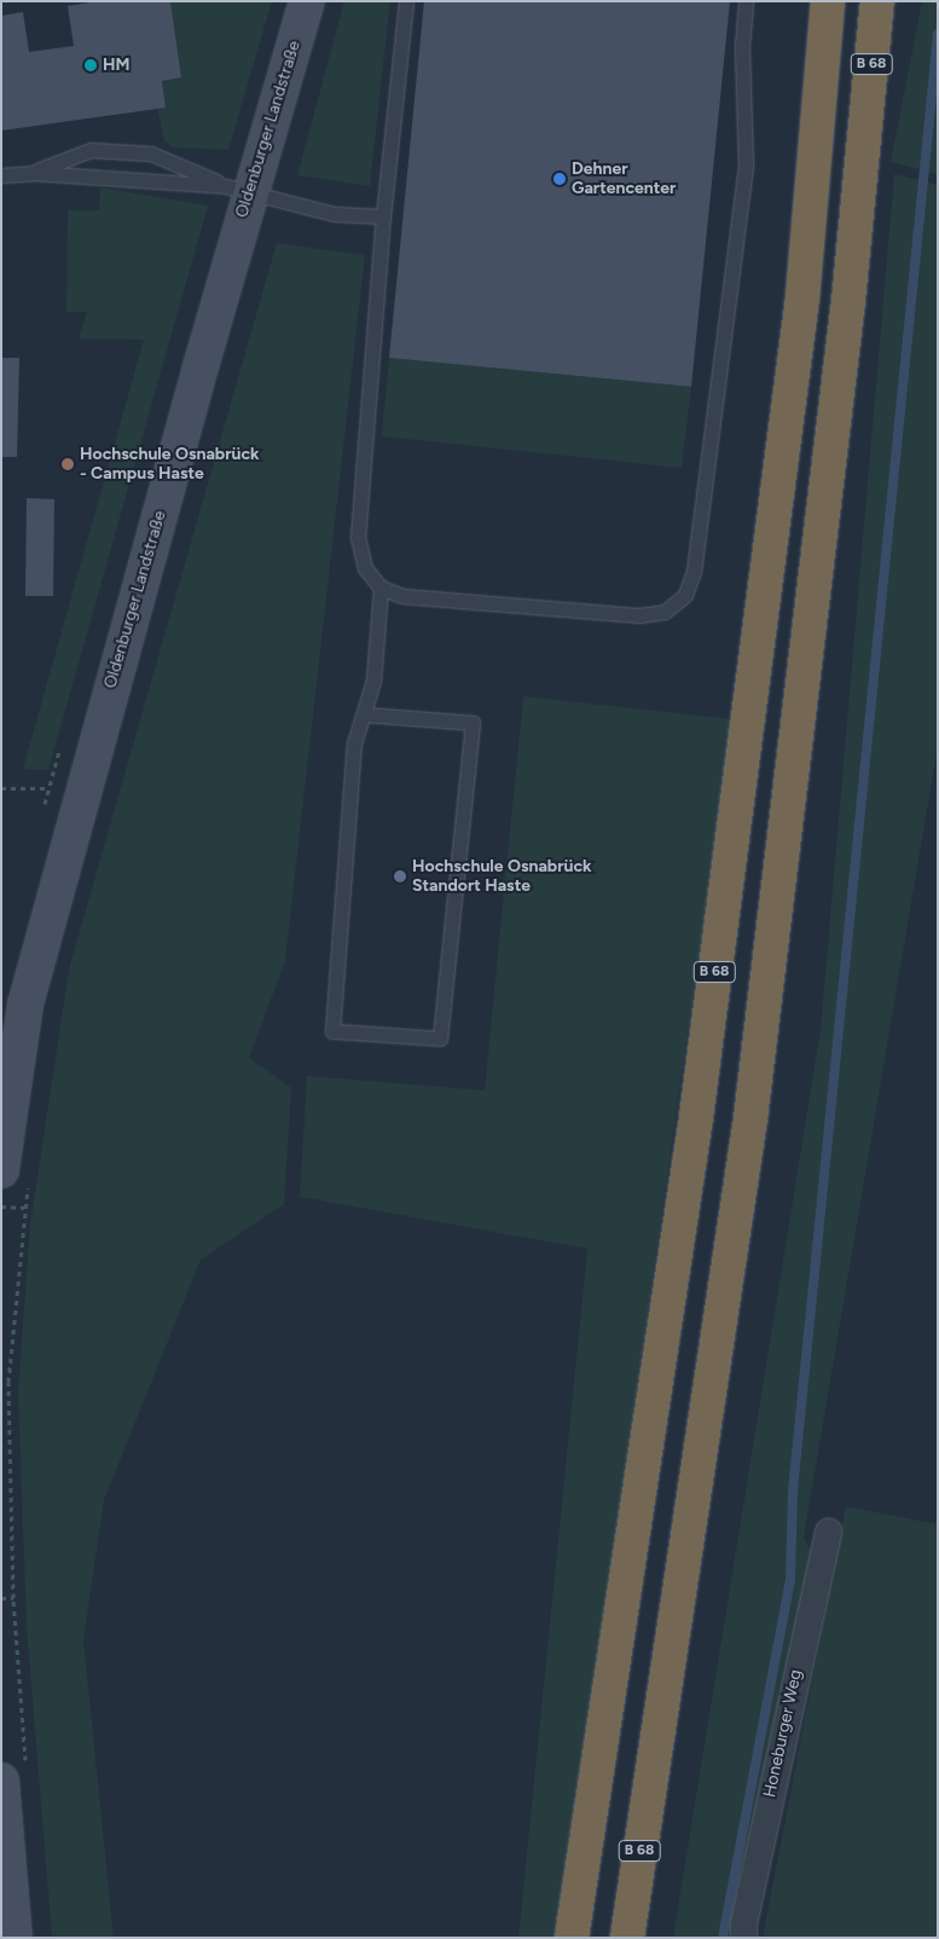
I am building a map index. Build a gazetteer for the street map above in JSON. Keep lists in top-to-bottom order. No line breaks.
{"streets":{"highway":["B 68"],"street":["Oldenburger Landstraße","Honeburger Weg"]},"places":["HM","Dehner Gartencenter","Hochschule Osnabrück - Campus Haste","Hochschule Osnabrück Standort Haste"]}
